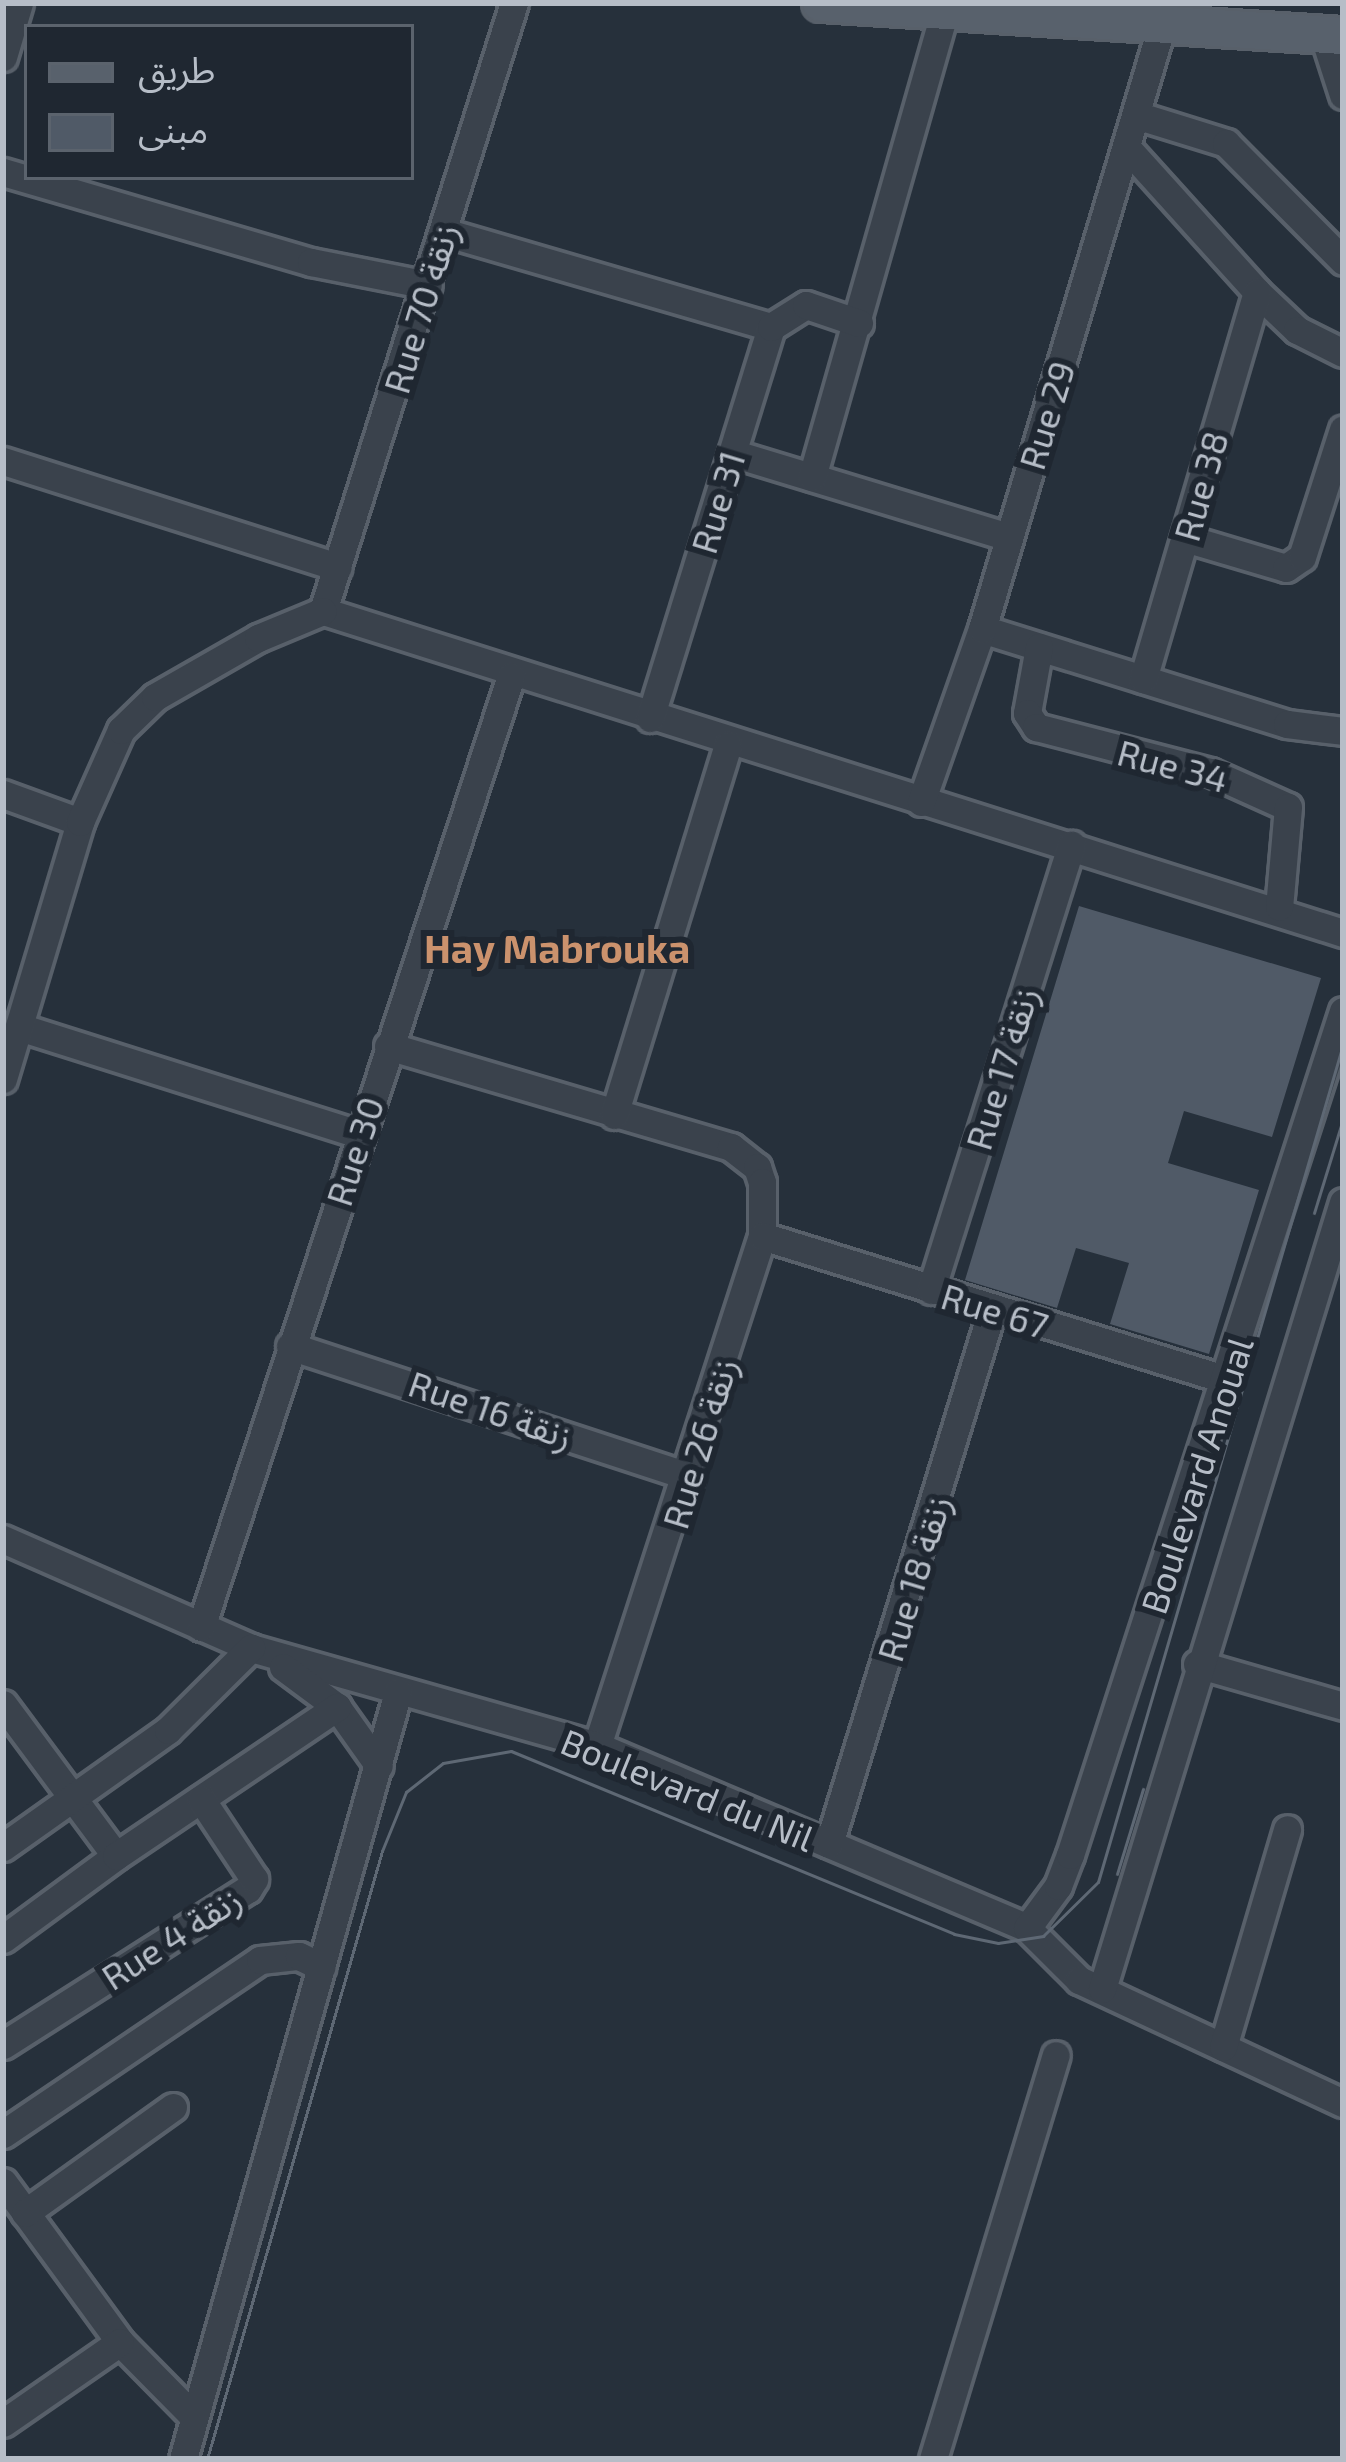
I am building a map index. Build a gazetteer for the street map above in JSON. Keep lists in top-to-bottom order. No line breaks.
{"streets":{"street":["Rue 70 زنقة","Rue 29","Rue 38","Rue 31","Rue 34","Rue 17 زنقة","Rue 30","Rue 67","Rue 16 زنقة","Rue 26 زنقة","Boulevard Anoual","Rue 18 زنقة","Boulevard du Nil","Rue 4 زنقة"]},"crossings":[["Rue 29","Rue 34"],["Rue 38","Rue 34"],["Rue 17 زنقة","Rue 67"],["Rue 30","Rue 16 زنقة"],["Rue 30","Boulevard du Nil"],["Rue 67","Rue 26 زنقة"],["Rue 67","Boulevard Anoual"],["Rue 67","Rue 18 زنقة"],["Rue 16 زنقة","Rue 26 زنقة"],["Rue 26 زنقة","Boulevard du Nil"],["Boulevard Anoual","Boulevard du Nil"],["Rue 18 زنقة","Boulevard du Nil"]],"districts":["Hay Mabrouka"],"legend":["طريق","مبنى"]}
